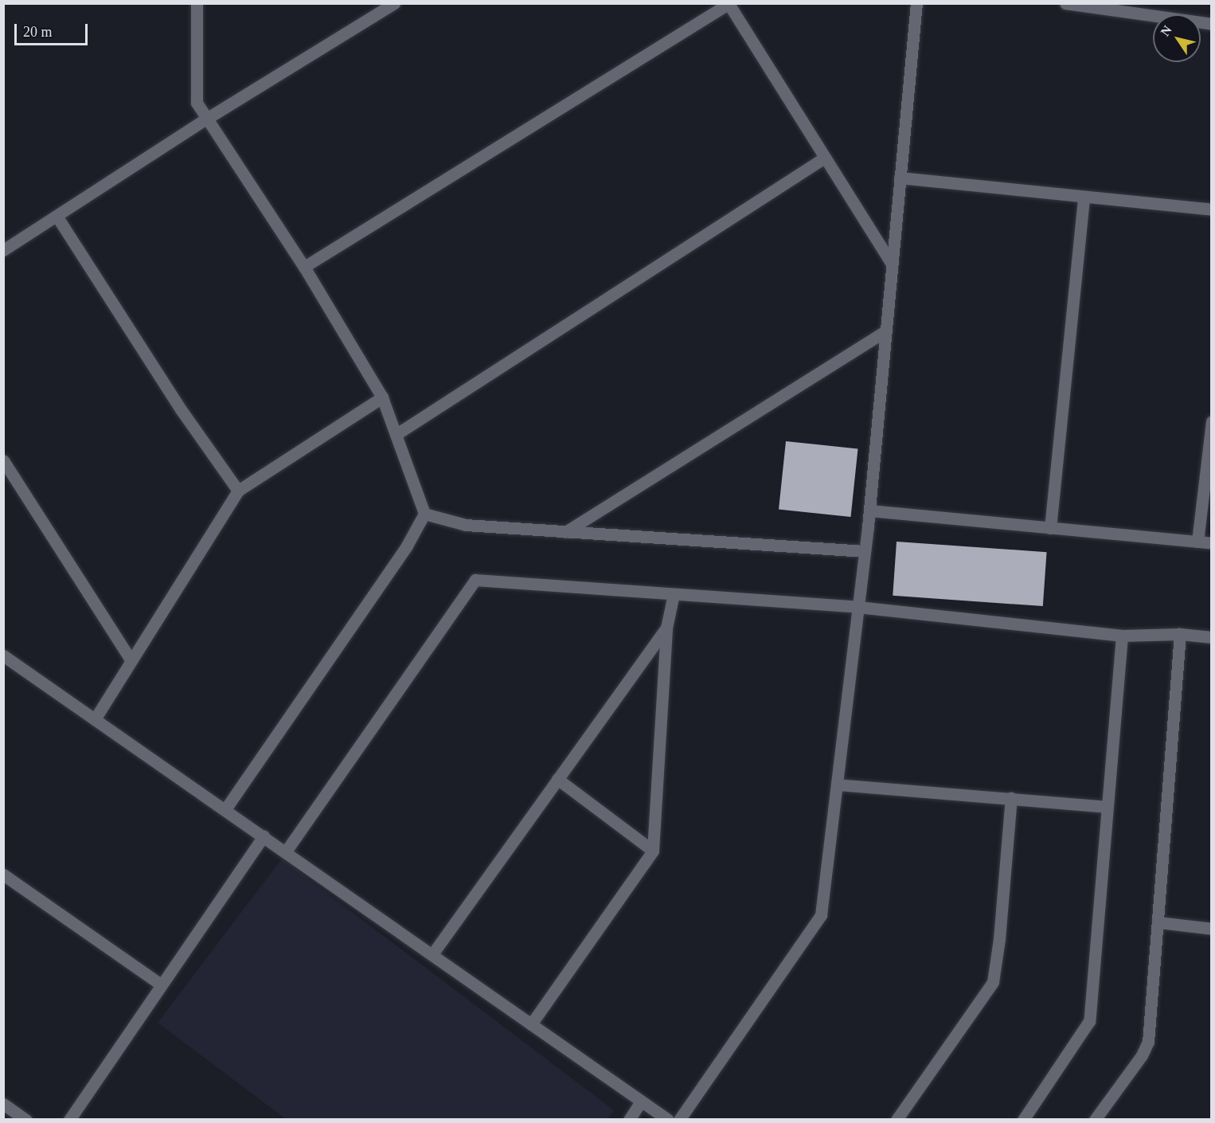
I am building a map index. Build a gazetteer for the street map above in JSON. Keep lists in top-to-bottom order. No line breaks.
{"scale_bar":"20 m","north":"top left"}
